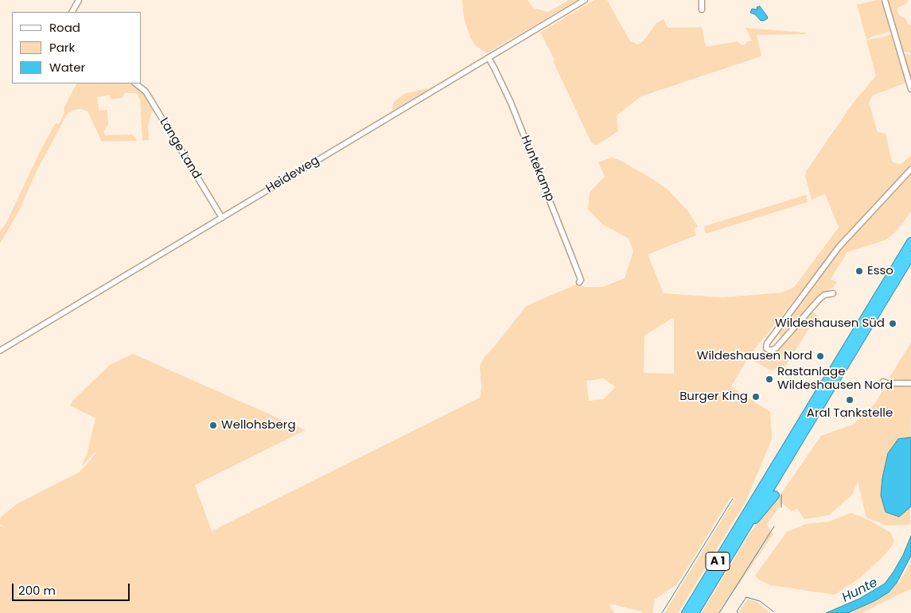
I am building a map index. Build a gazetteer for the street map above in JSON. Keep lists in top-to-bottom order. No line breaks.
{"streets":{"highway":["A 1"],"street":["Lange Land","Huntekamp","Heideweg"]},"crossings":[["Lange Land","Heideweg"],["Huntekamp","Heideweg"]],"water":["Hunte"],"places":["Esso","Wildeshausen Süd","Wildeshausen Nord","Rastanlage Wildeshausen Nord","Burger King","Aral Tankstelle","Wellohsberg"],"legend":["Road","Park","Water"],"scale_bar":"200 m"}
